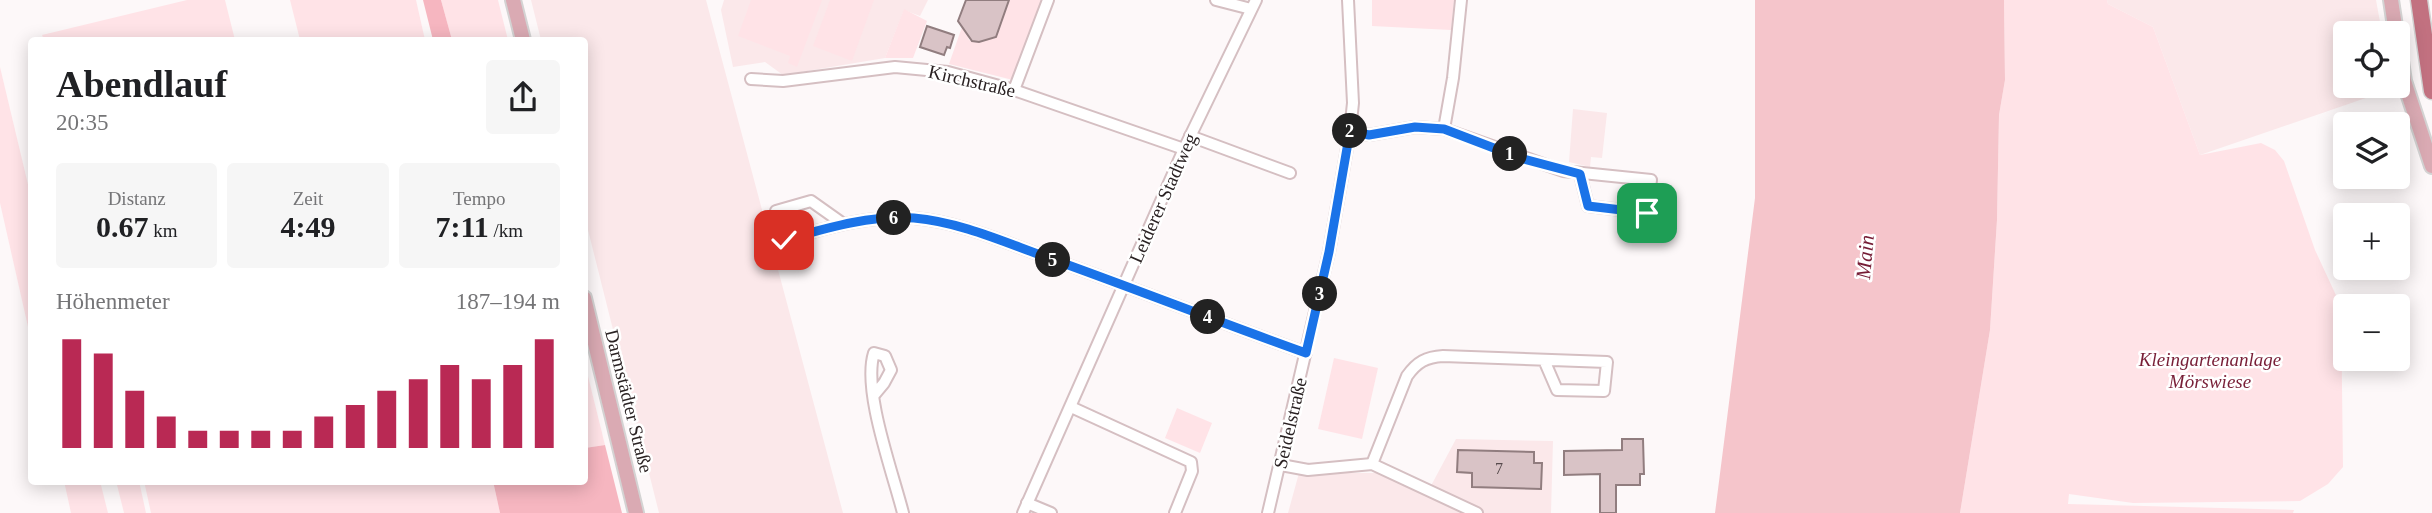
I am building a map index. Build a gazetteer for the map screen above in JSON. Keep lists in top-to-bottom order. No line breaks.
{"streets":{"main road":["Darmstädter Straße"],"street":["Kirchstraße","Leiderer Stadtweg","Seidelstraße"]},"crossings":[["Kirchstraße","Leiderer Stadtweg"]],"water":["Main"],"parks":["Kleingartenanlage Mörswiese"],"house_numbers":["7"],"page":{"map_buttons":["+","−"],"heading":["Abendlauf","20:35"],"pins":["2","1","6","5","3","4"],"stats":[["Distanz","0.67 km"],["Zeit","4:49"],["Tempo","7:11 /km"]],"chart":["Höhenmeter","187–194 m"]}}
